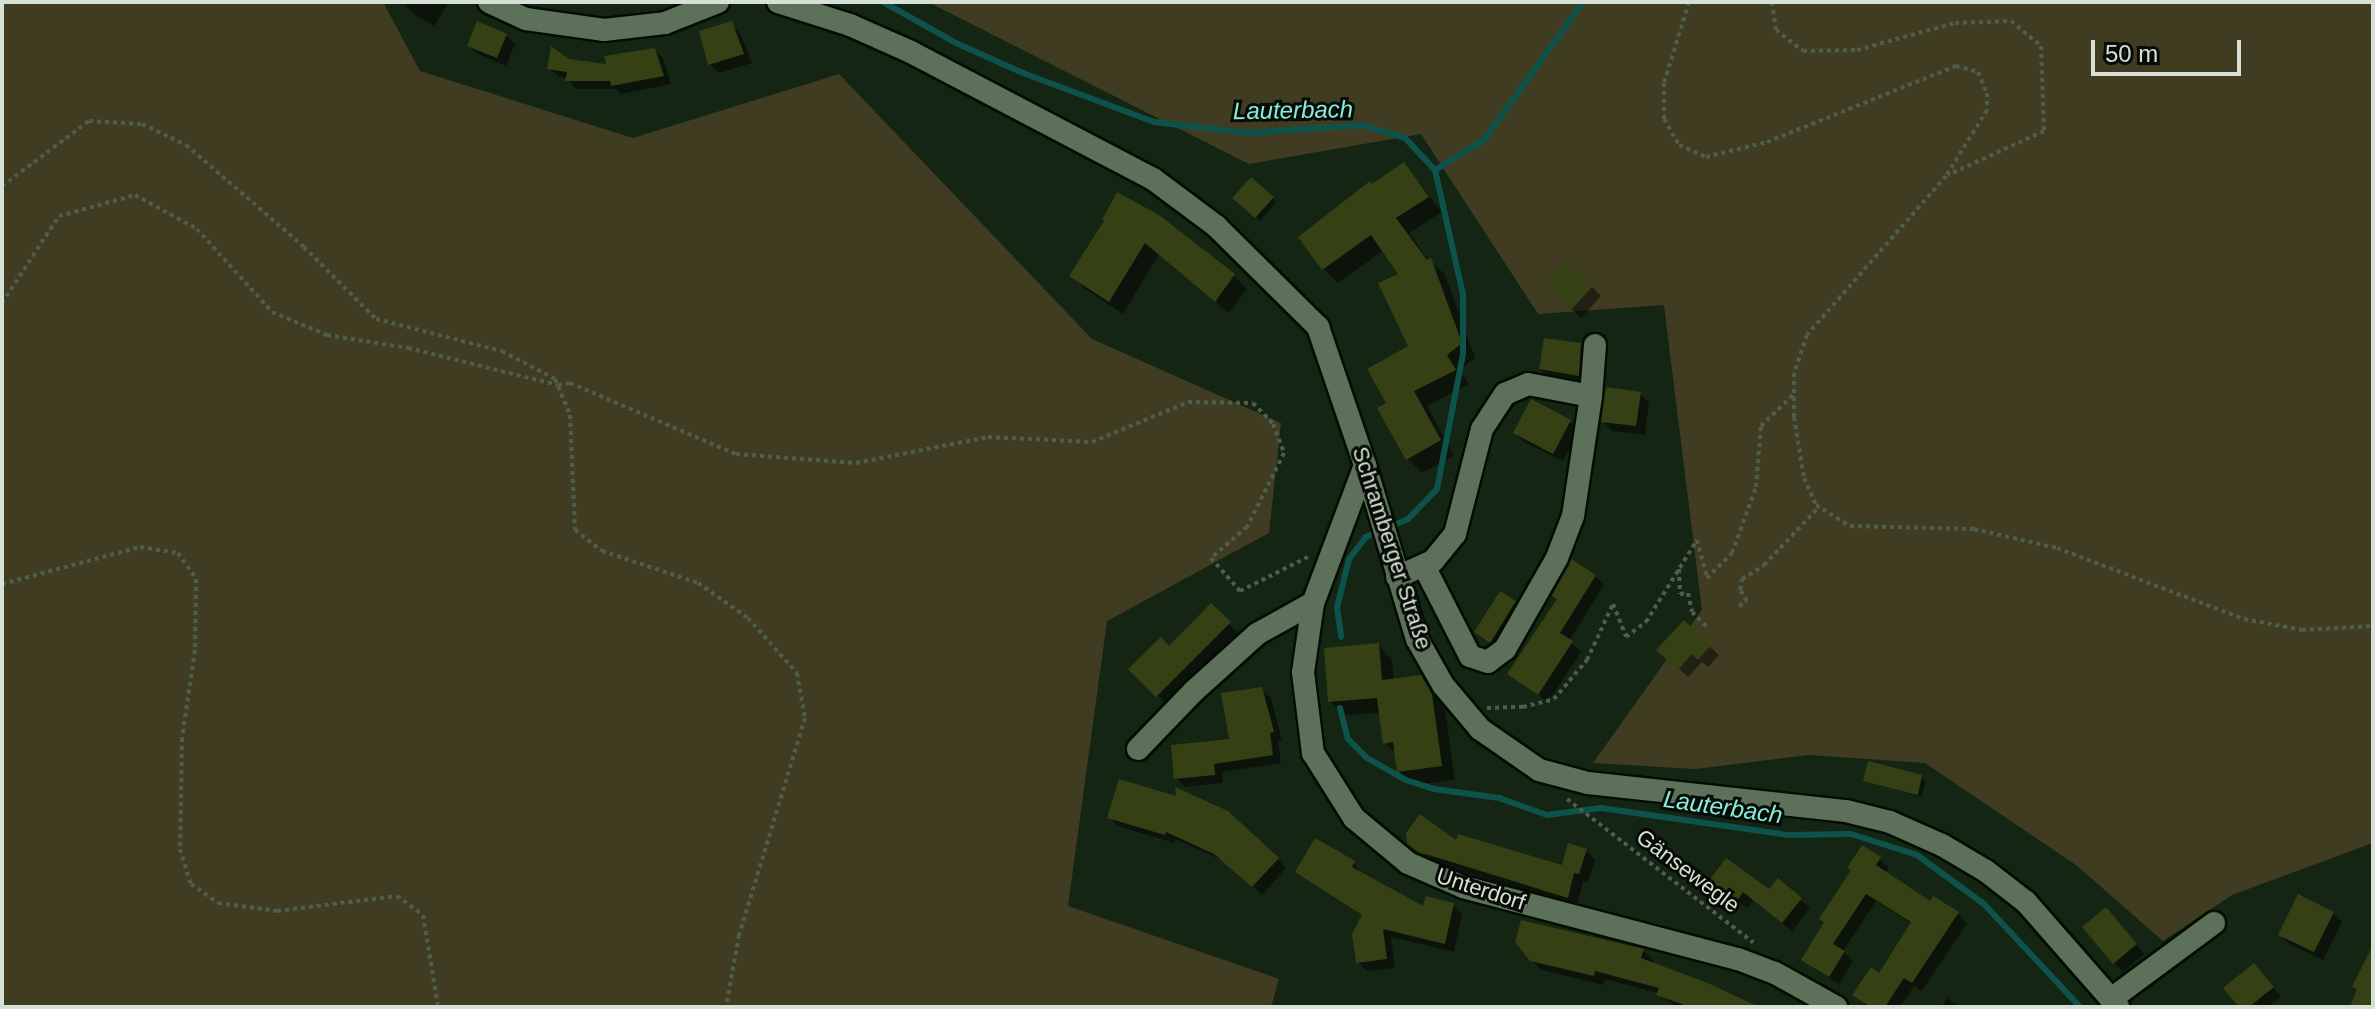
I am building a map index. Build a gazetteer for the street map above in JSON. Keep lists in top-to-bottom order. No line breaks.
{"streets":{"street":["Schramberger Straße","Unterdorf"],"path":["Gänsewegle"]},"crossings":[["Schramberger Straße","Unterdorf"],["Gänsewegle","Unterdorf"]],"water":["Lauterbach"],"scale_bar":"50 m"}
